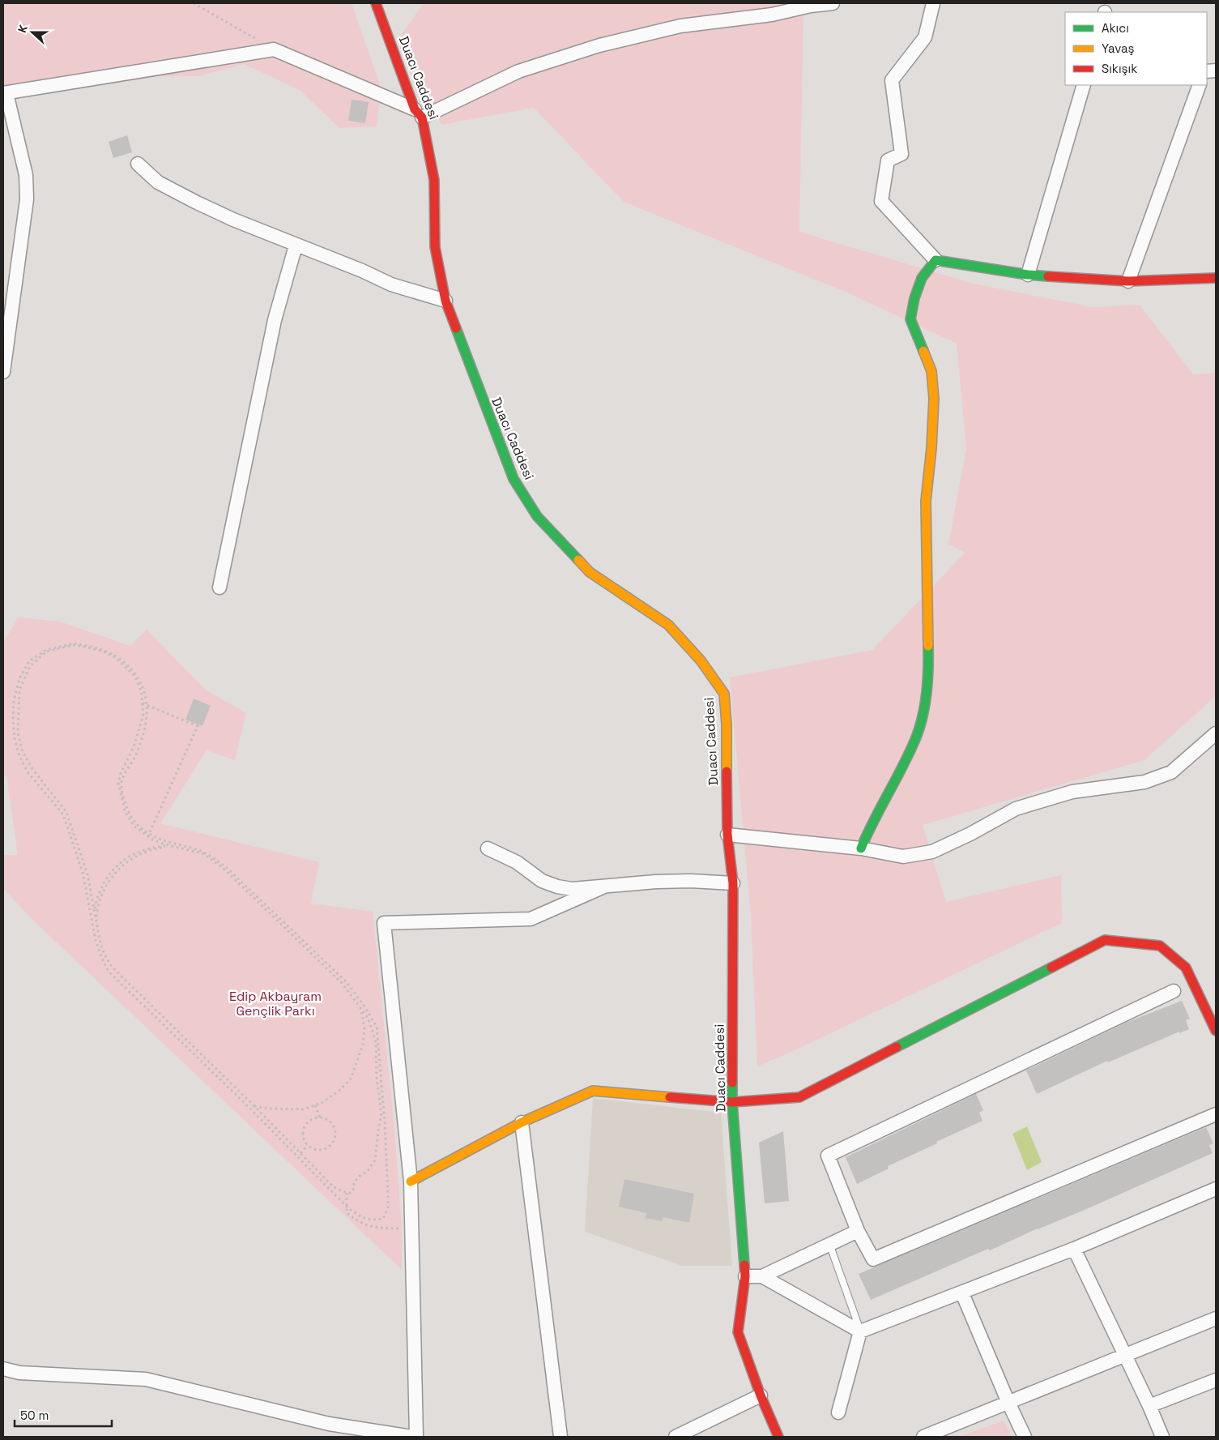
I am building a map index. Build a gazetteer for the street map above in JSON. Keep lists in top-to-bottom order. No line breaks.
{"streets":{"street":["Duacı Caddesi"]},"parks":["Edip Akbayram Gençlik Parkı"],"legend":["Akıcı","Yavaş","Sıkışık"],"scale_bar":"50 m","north":"left"}
